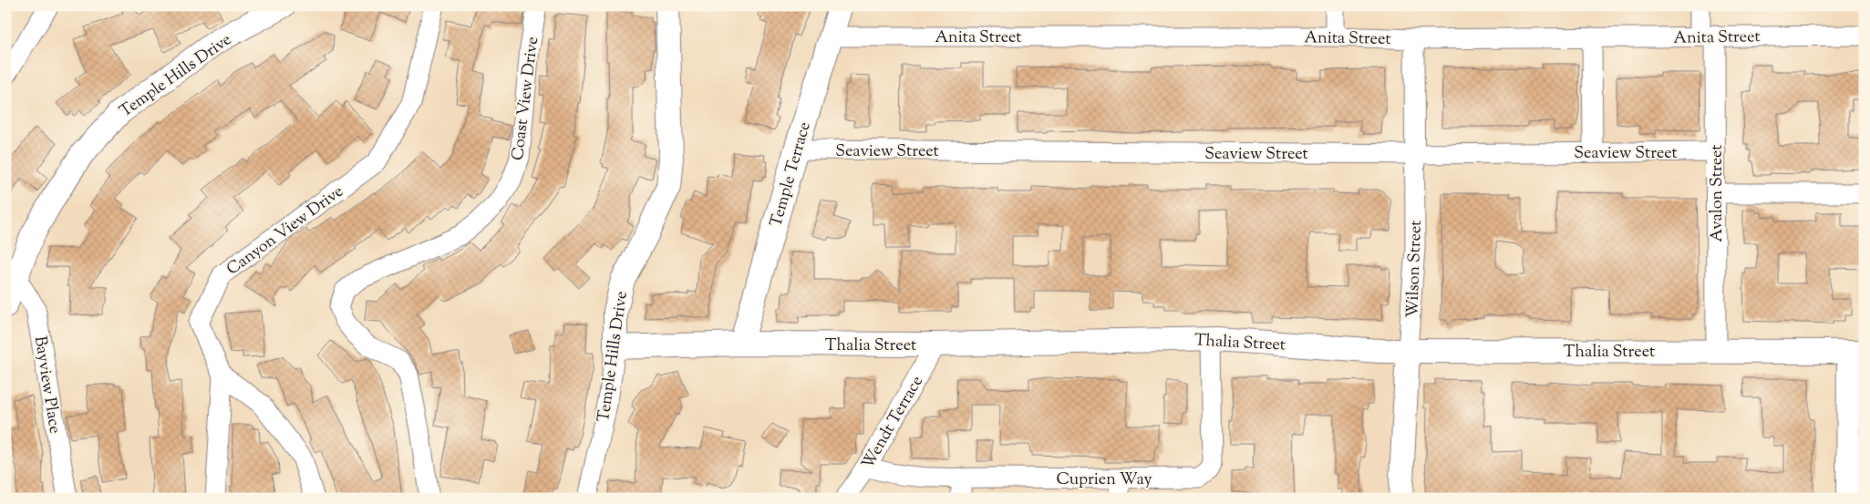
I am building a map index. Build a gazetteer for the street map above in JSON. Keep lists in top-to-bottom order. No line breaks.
{"streets":{"street":["Anita Street","Temple Hills Drive","Coast View Drive","Seaview Street","Temple Terrace","Avalon Street","Canyon View Drive","Wilson Street","Thalia Street","Bayview Place","Wendt Terrace","Cuprien Way"]},"crossings":[["Anita Street","Temple Terrace"],["Anita Street","Avalon Street"],["Anita Street","Wilson Street"],["Temple Hills Drive","Thalia Street"],["Temple Hills Drive","Bayview Place"],["Seaview Street","Temple Terrace"],["Seaview Street","Avalon Street"],["Seaview Street","Wilson Street"],["Temple Terrace","Thalia Street"],["Avalon Street","Thalia Street"],["Wilson Street","Thalia Street"],["Thalia Street","Wendt Terrace"],["Thalia Street","Cuprien Way"],["Wendt Terrace","Cuprien Way"]]}
